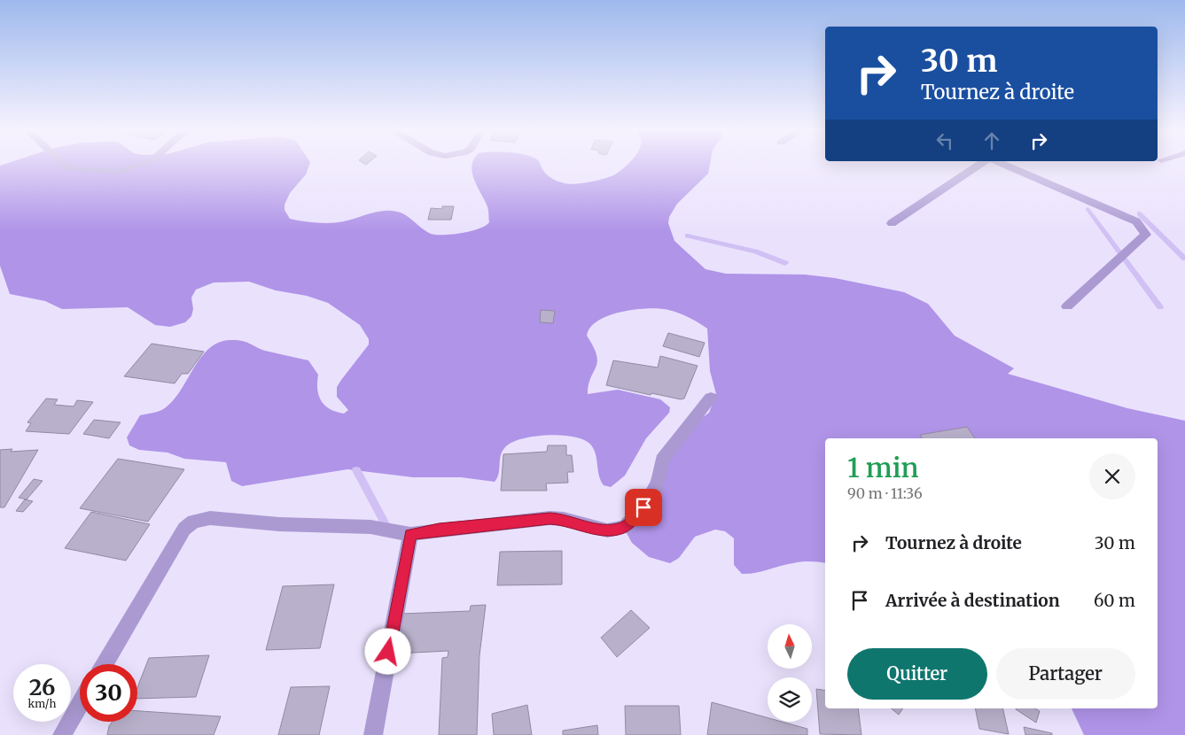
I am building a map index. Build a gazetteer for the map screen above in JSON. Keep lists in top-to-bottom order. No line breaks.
{"north":"top","page":{"turn":["30 m","Tournez à droite"],"heading":["1 min","90 m · 11:36"],"list":[{"name":"Tournez à droite","value":"30 m"},{"name":"Arrivée à destination","value":"60 m"}],"buttons":["Quitter","Partager"],"speed":"26 km/h","limit":"30"}}
